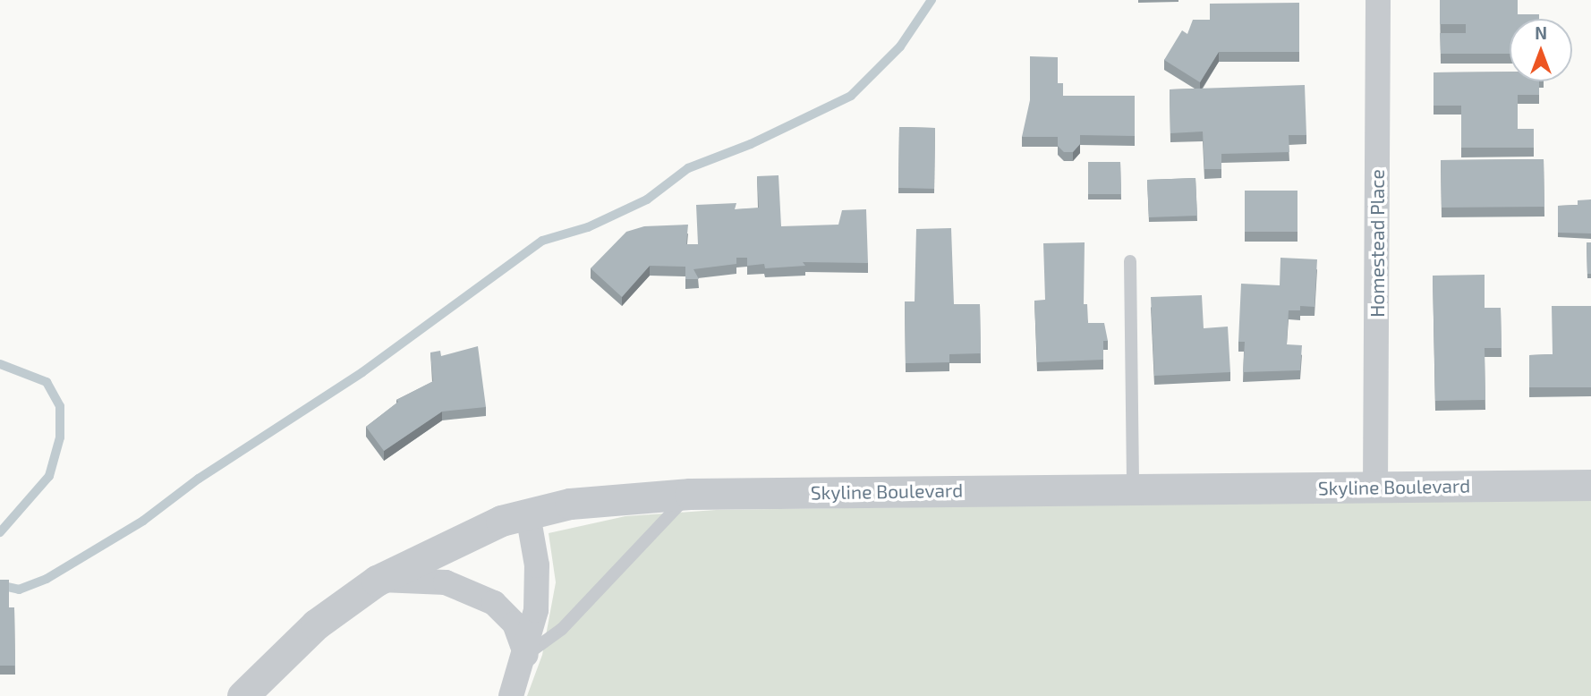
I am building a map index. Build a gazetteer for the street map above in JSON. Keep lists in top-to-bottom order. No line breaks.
{"streets":{"street":["Homestead Place","Skyline Boulevard"]},"crossings":[["Homestead Place","Skyline Boulevard"]],"north":"top"}
